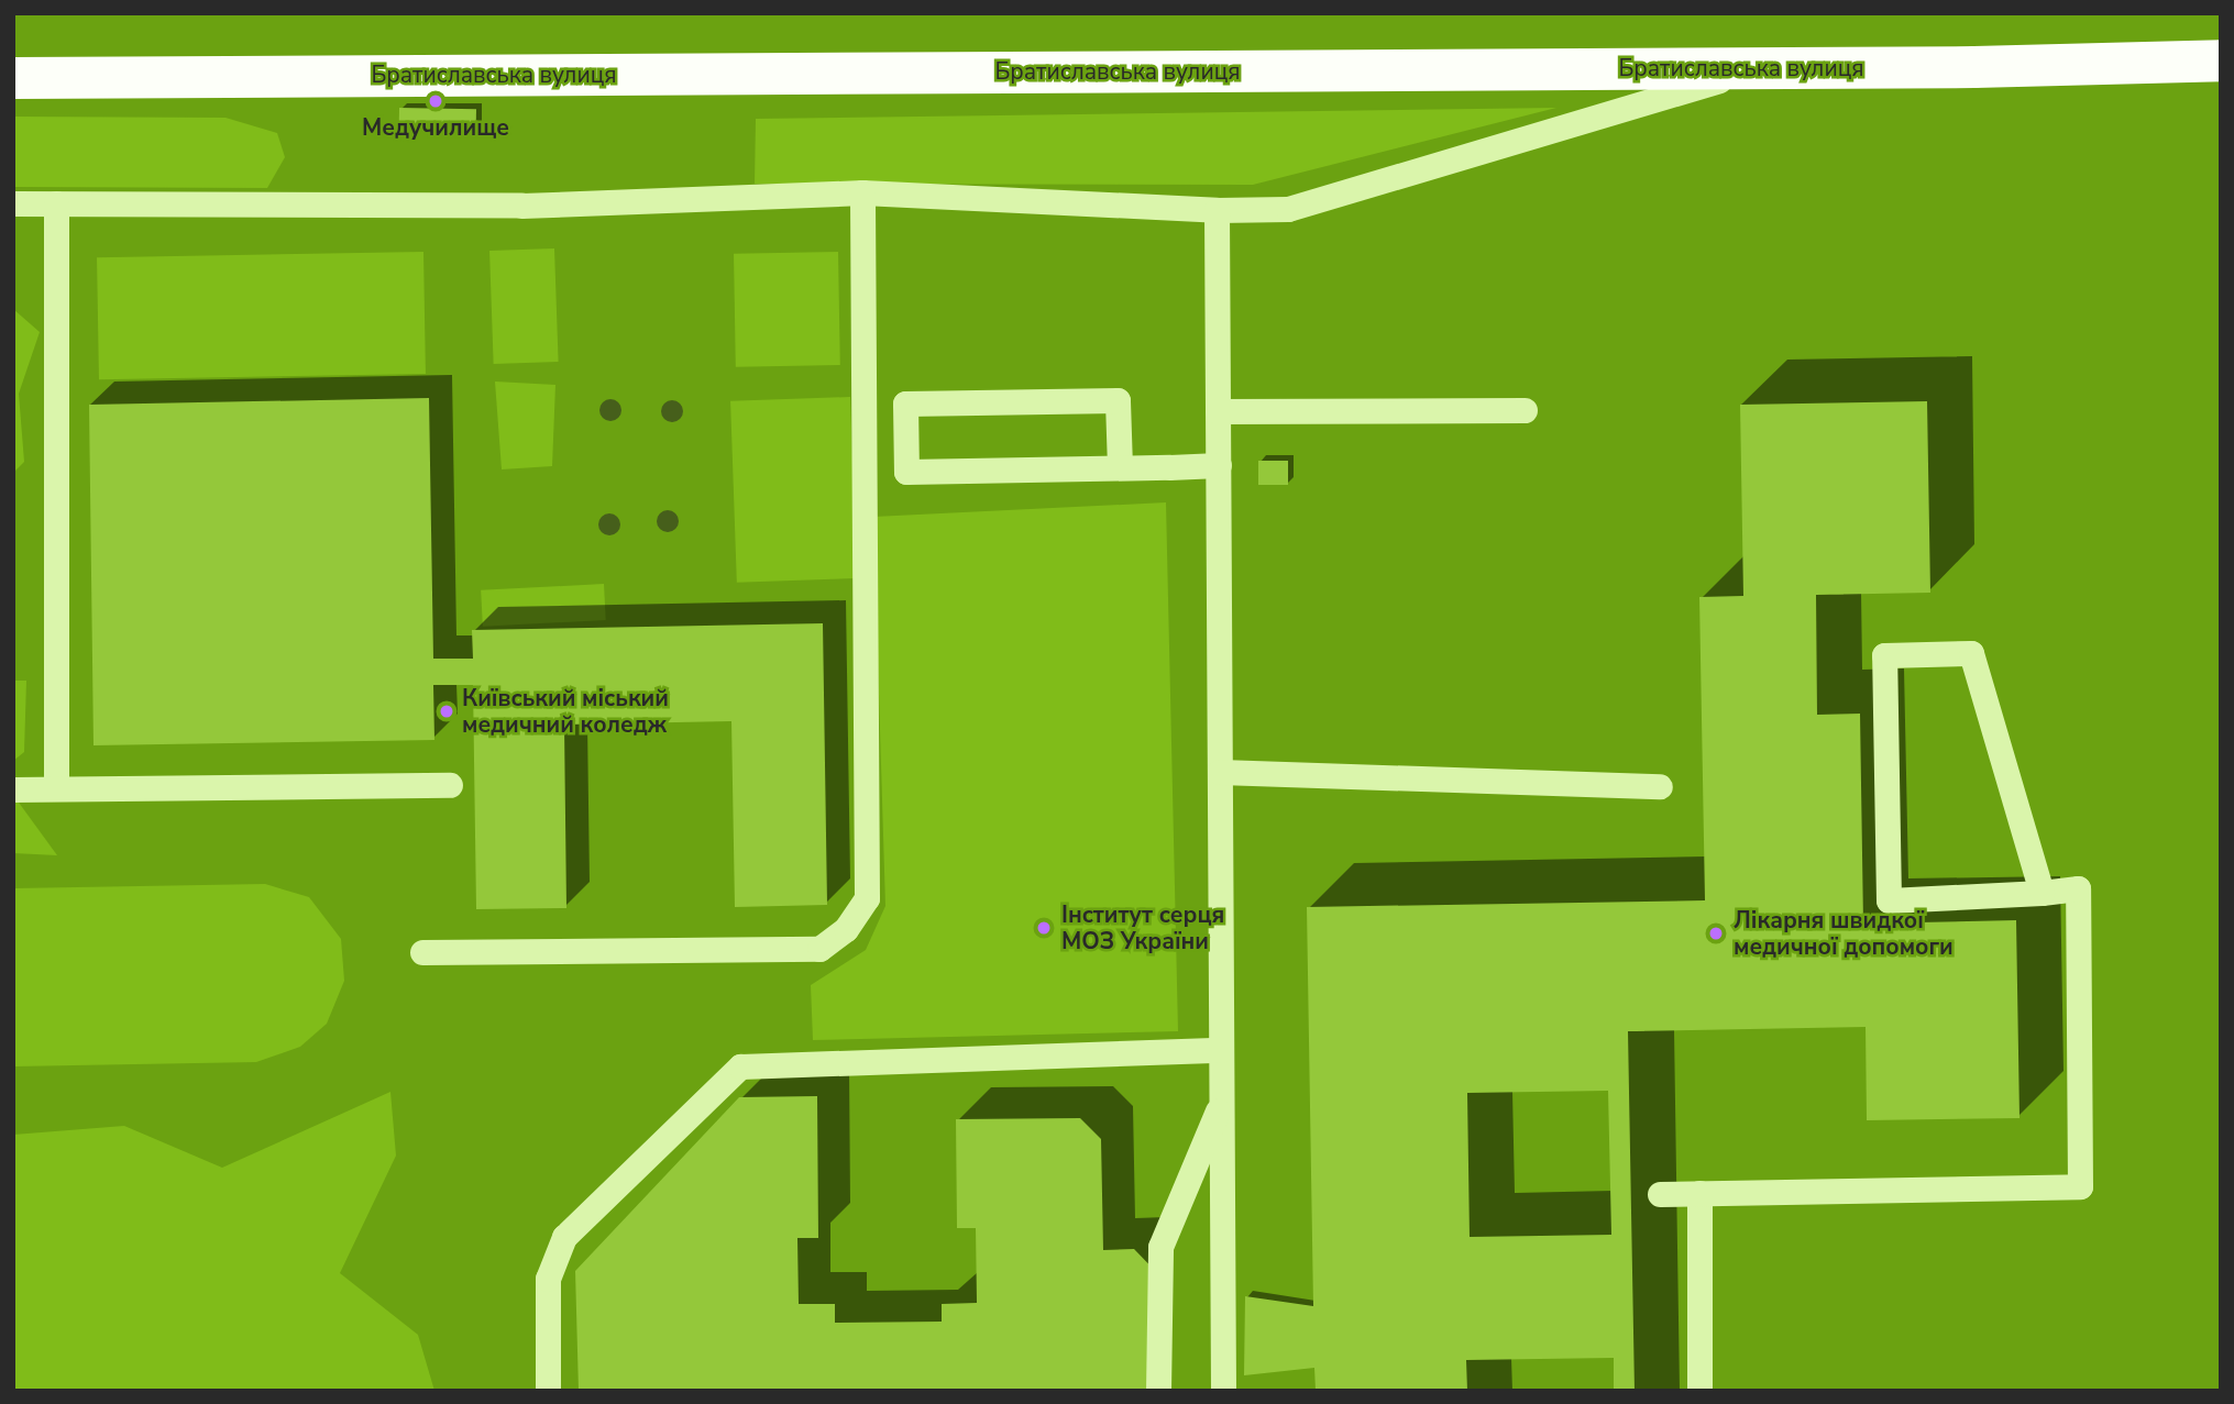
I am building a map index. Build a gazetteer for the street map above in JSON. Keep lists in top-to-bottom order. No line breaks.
{"streets":{"main road":["Братиславська вулиця"]},"places":["Медучилище","Київський міський медичний коледж","Інститут серця МОЗ України","Лікарня швидкої медичної допомоги"]}
